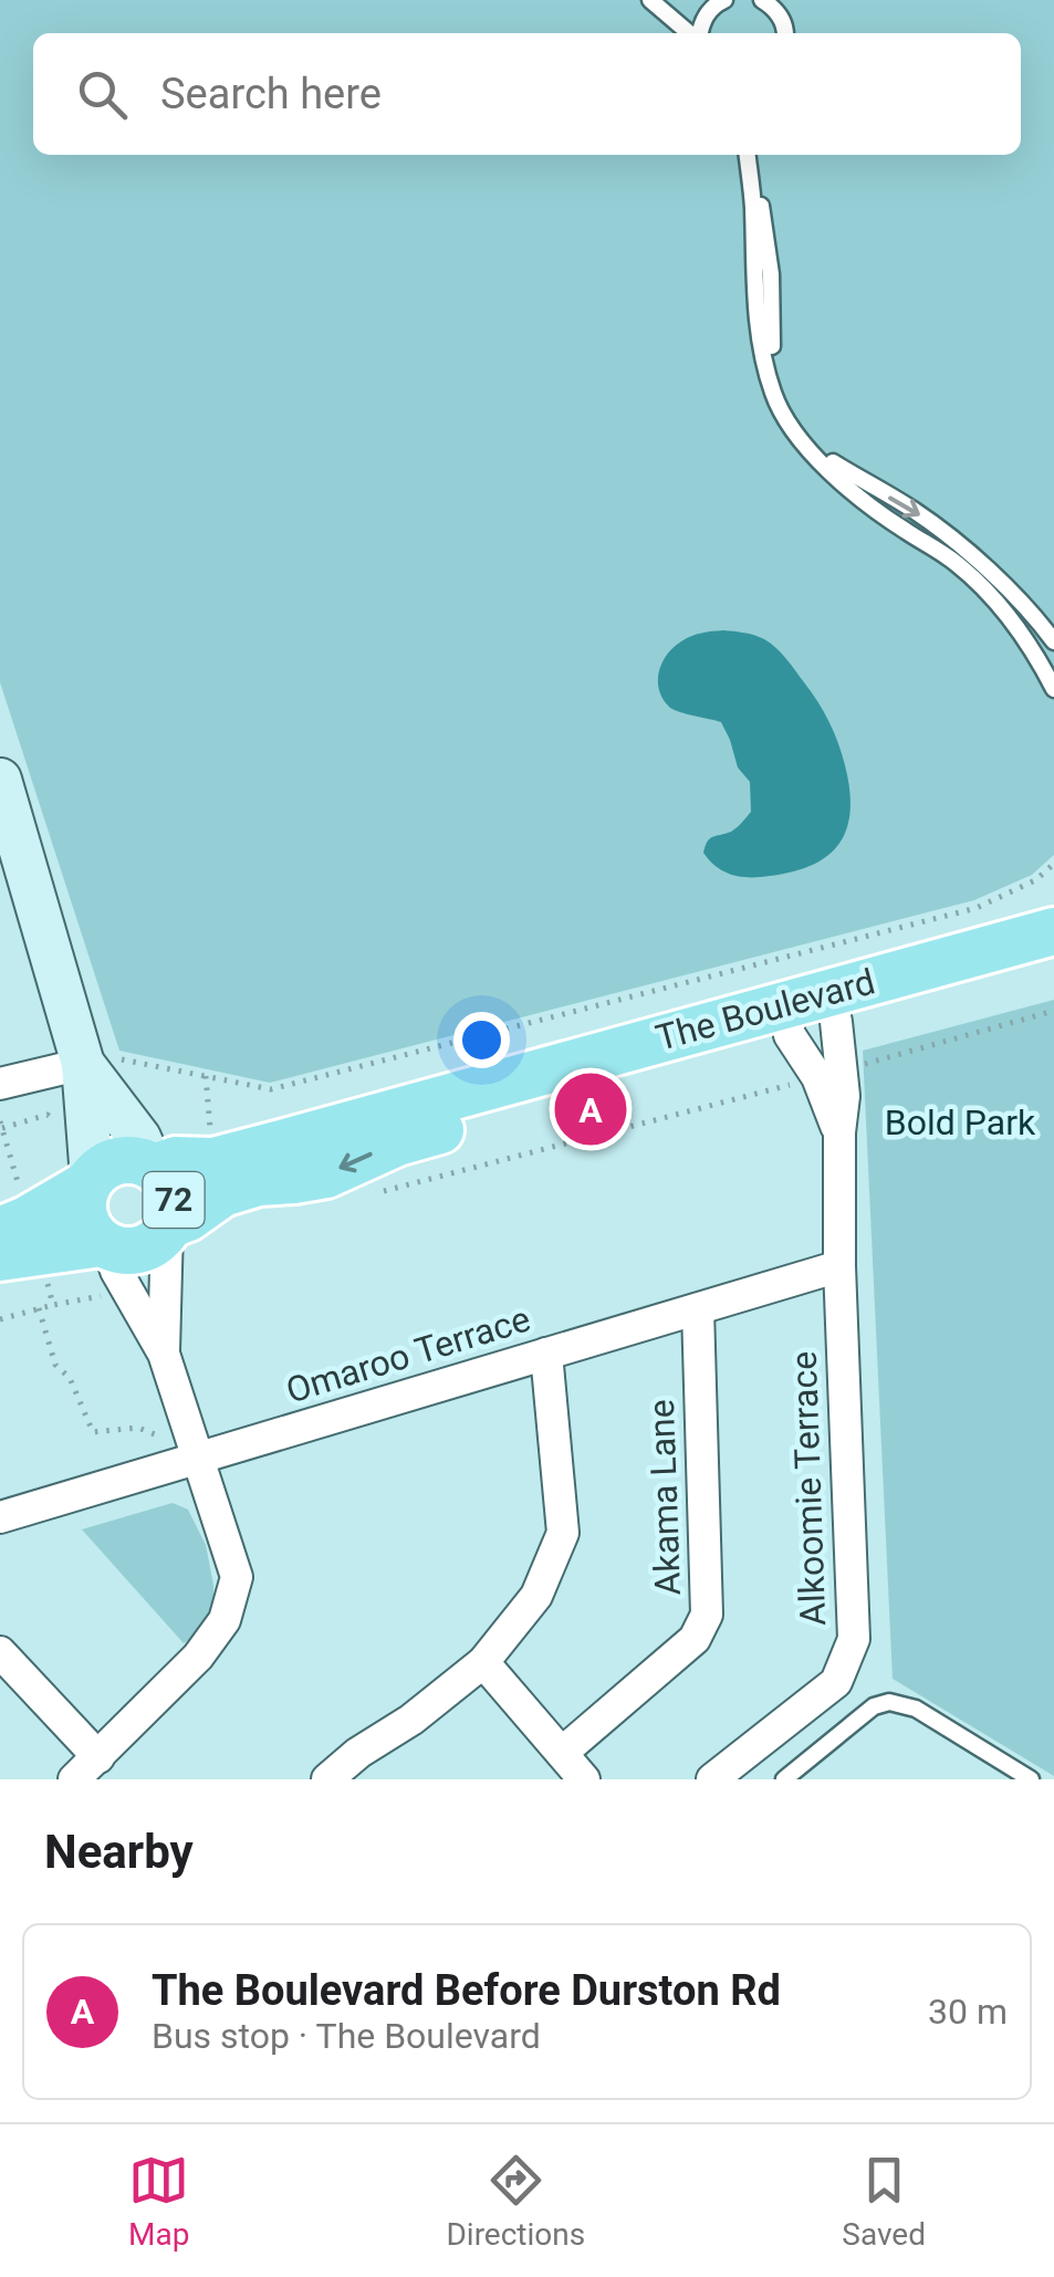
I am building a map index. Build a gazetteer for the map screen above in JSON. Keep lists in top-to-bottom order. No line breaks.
{"streets":{"main road":["The Boulevard","72"],"street":["Omaroo Terrace","Alkoomie Terrace","Akama Lane"]},"crossings":[["The Boulevard","72"],["The Boulevard","Alkoomie Terrace"],["Omaroo Terrace","Alkoomie Terrace"],["Omaroo Terrace","Akama Lane"]],"parks":["Bold Park"],"page":{"search":"Search here","pins":"A","heading":"Nearby","list":[{"mark":"A","name":"The Boulevard Before Durston Rd","note":"Bus stop · The Boulevard","value":"30 m"}],"nav":["Map","Directions","Saved"]}}
